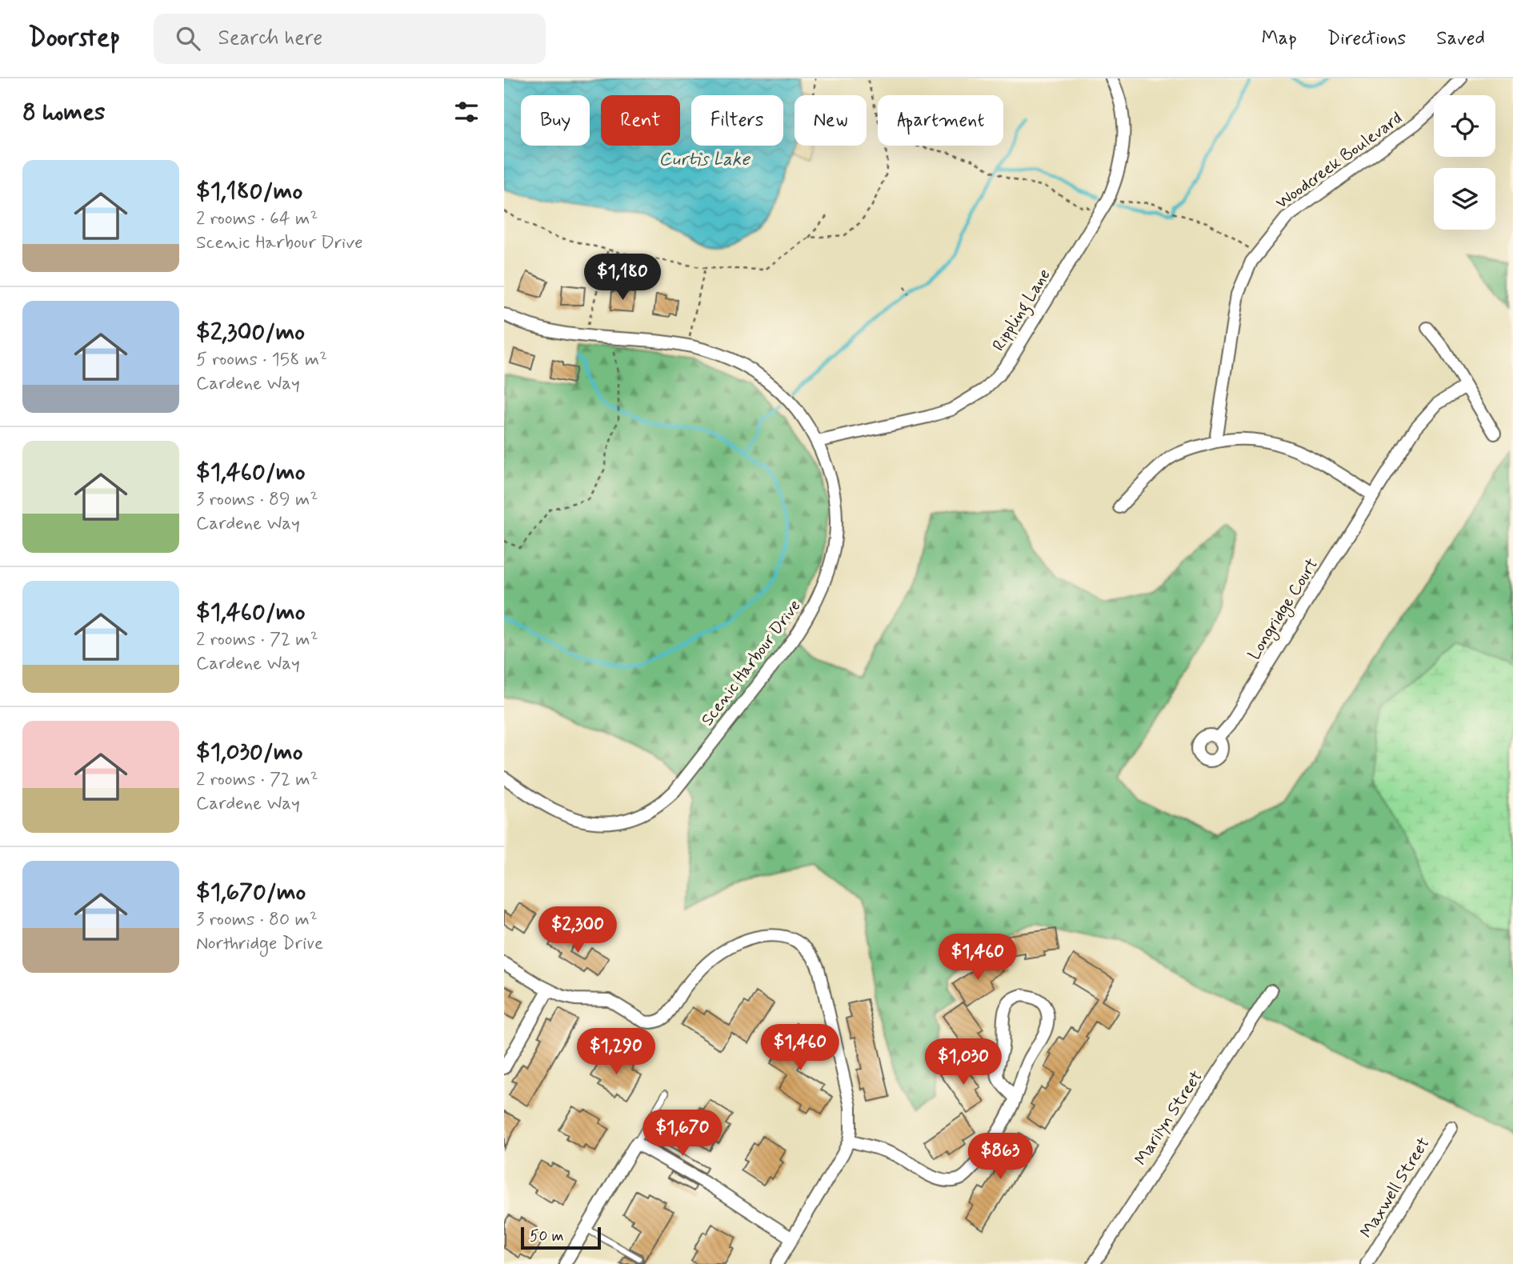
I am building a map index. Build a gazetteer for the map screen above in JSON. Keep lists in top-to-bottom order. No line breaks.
{"streets":{"street":["Woodcreek Boulevard","Rippling Lane","Longridge Court","Scenic Harbour Drive","Marilyn Street","Maxwell Street"]},"crossings":[["Rippling Lane","Scenic Harbour Drive"]],"water":["Curtis Lake"],"scale_bar":"50 m","page":{"header":"Doorstep","search":"Search here","nav":["Map","Directions","Saved"],"heading":"8 homes","chip":["Buy","Rent","Filters","New","Apartment"],"list":[{"name":"$1,180/mo","note":"2 rooms · 64 m² · Scenic Harbour Drive"},{"name":"$2,300/mo","note":"5 rooms · 158 m² · Cardene Way"},{"name":"$1,460/mo","note":"3 rooms · 89 m² · Cardene Way"},{"name":"$1,460/mo","note":"2 rooms · 72 m² · Cardene Way"},{"name":"$1,030/mo","note":"2 rooms · 72 m² · Cardene Way"},{"name":"$1,670/mo","note":"3 rooms · 80 m² · Northridge Drive"}],"price":["$1,180","$2,300","$1,460","$1,460","$1,290","$1,030","$1,670","$863"],"scale":"50 m"}}
